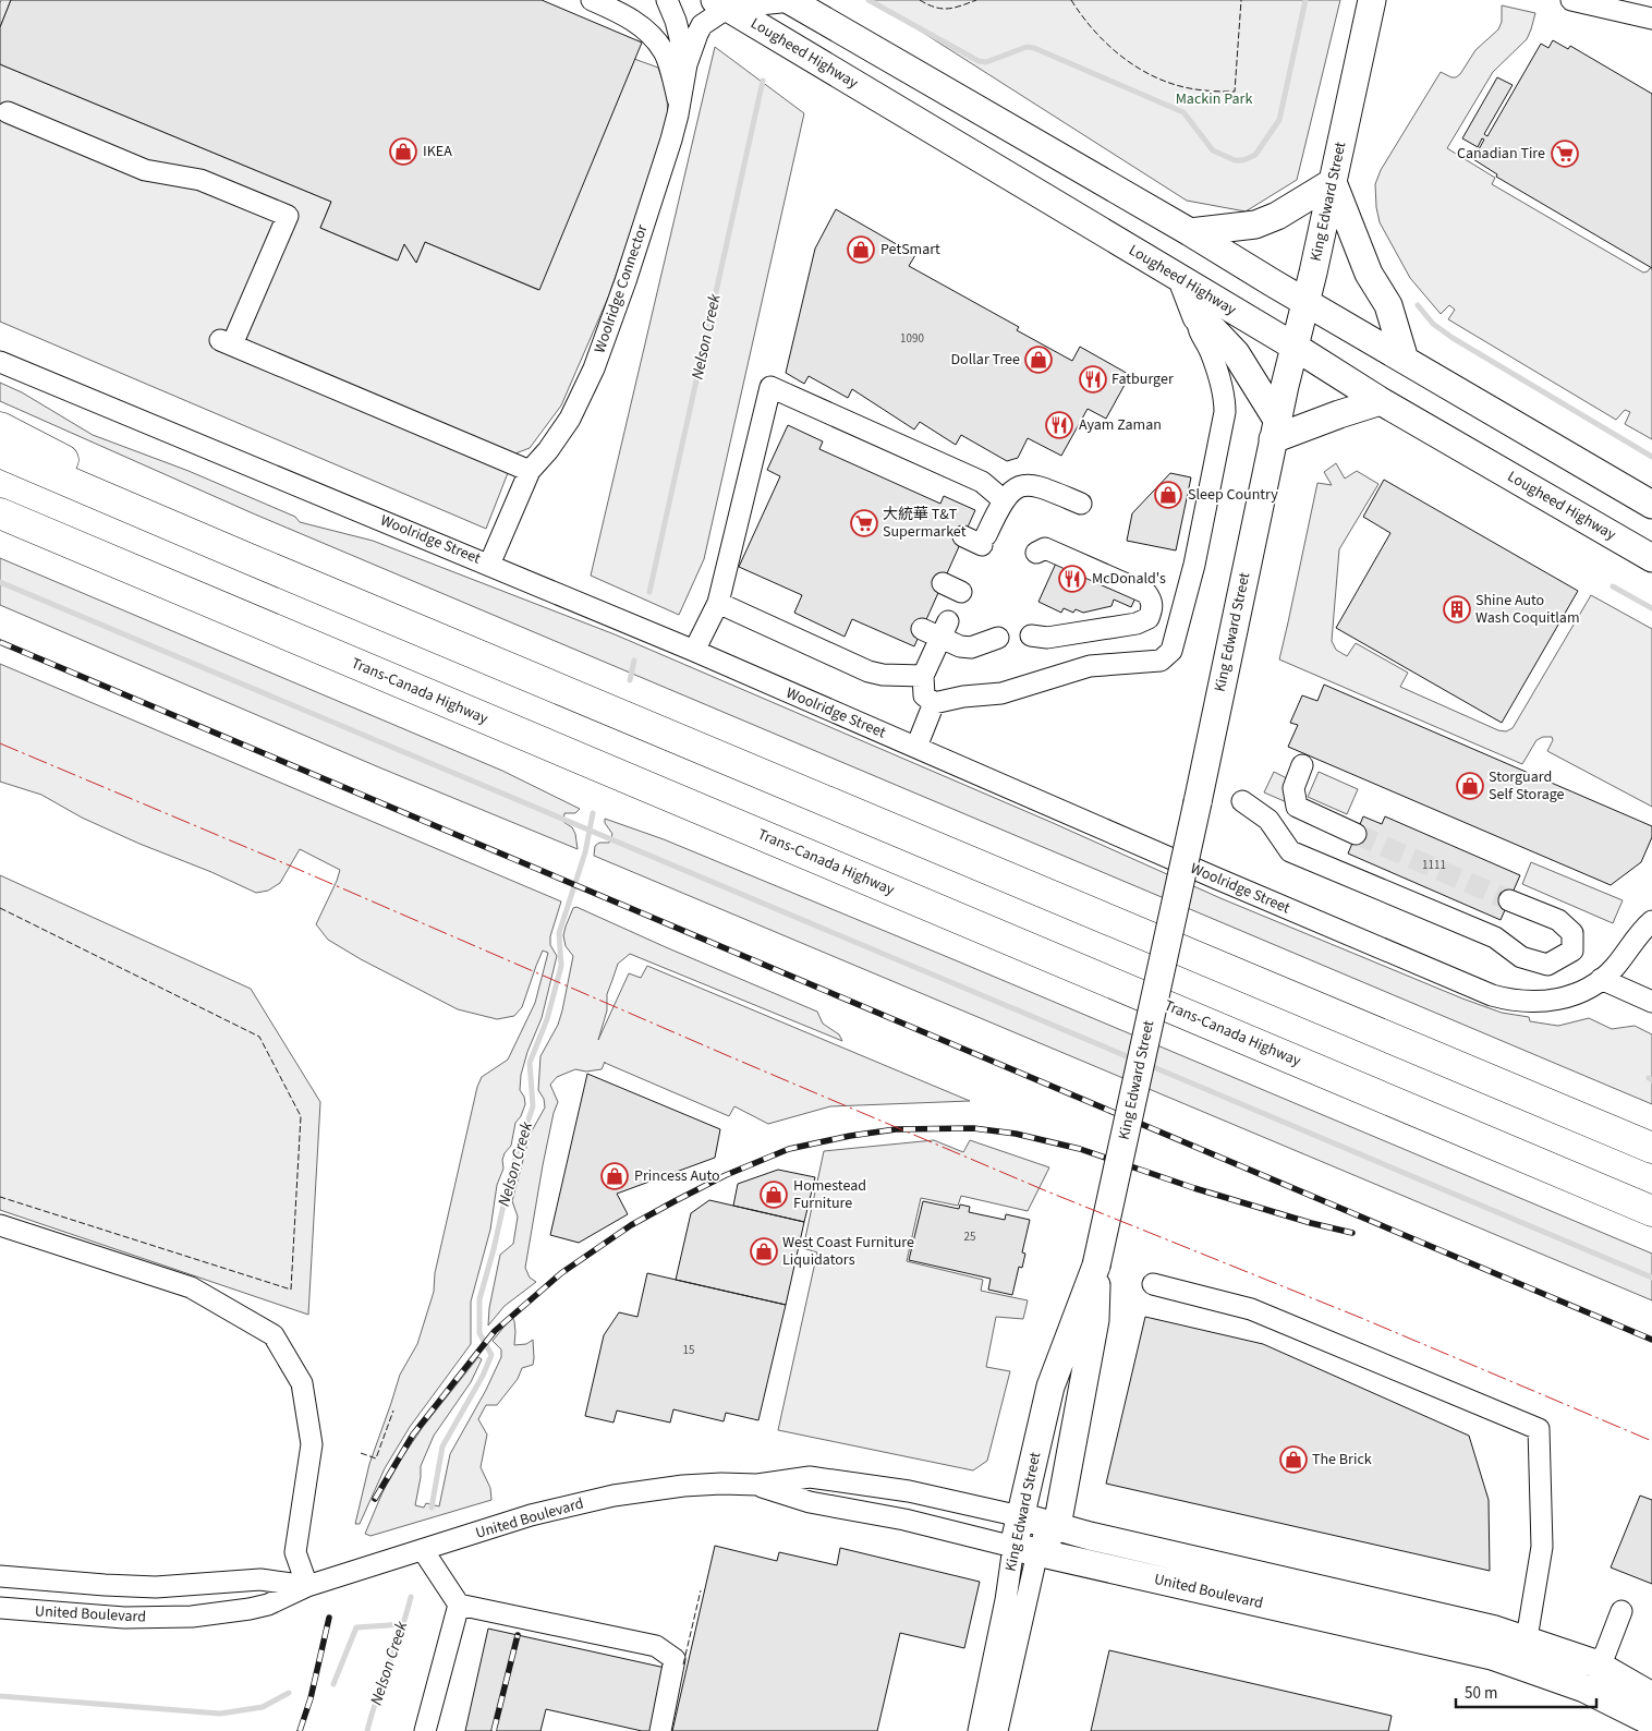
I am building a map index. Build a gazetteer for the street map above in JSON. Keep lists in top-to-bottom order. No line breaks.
{"streets":{"highway":["Trans-Canada Highway"],"main road":["Lougheed Highway","King Edward Street","United Boulevard"],"street":["Woolridge Connector","Woolridge Street"]},"crossings":[["Lougheed Highway","King Edward Street"],["Lougheed Highway","Woolridge Connector"],["King Edward Street","United Boulevard"],["Woolridge Connector","Woolridge Street"]],"water":["Nelson Creek"],"parks":["Mackin Park"],"places":{"shop":["IKEA","PetSmart","Dollar Tree","Sleep Country","Storguard Self Storage","Princess Auto","Homestead Furniture","West Coast Furniture Liquidators","The Brick"],"supermarket":["Canadian Tire","大統華 T&T Supermarket"],"restaurant":["Fatburger","Ayam Zaman","McDonald's"],"building":["Shine Auto Wash Coquitlam"]},"house_numbers":["1090","1111","25","15"],"scale_bar":"50 m"}
